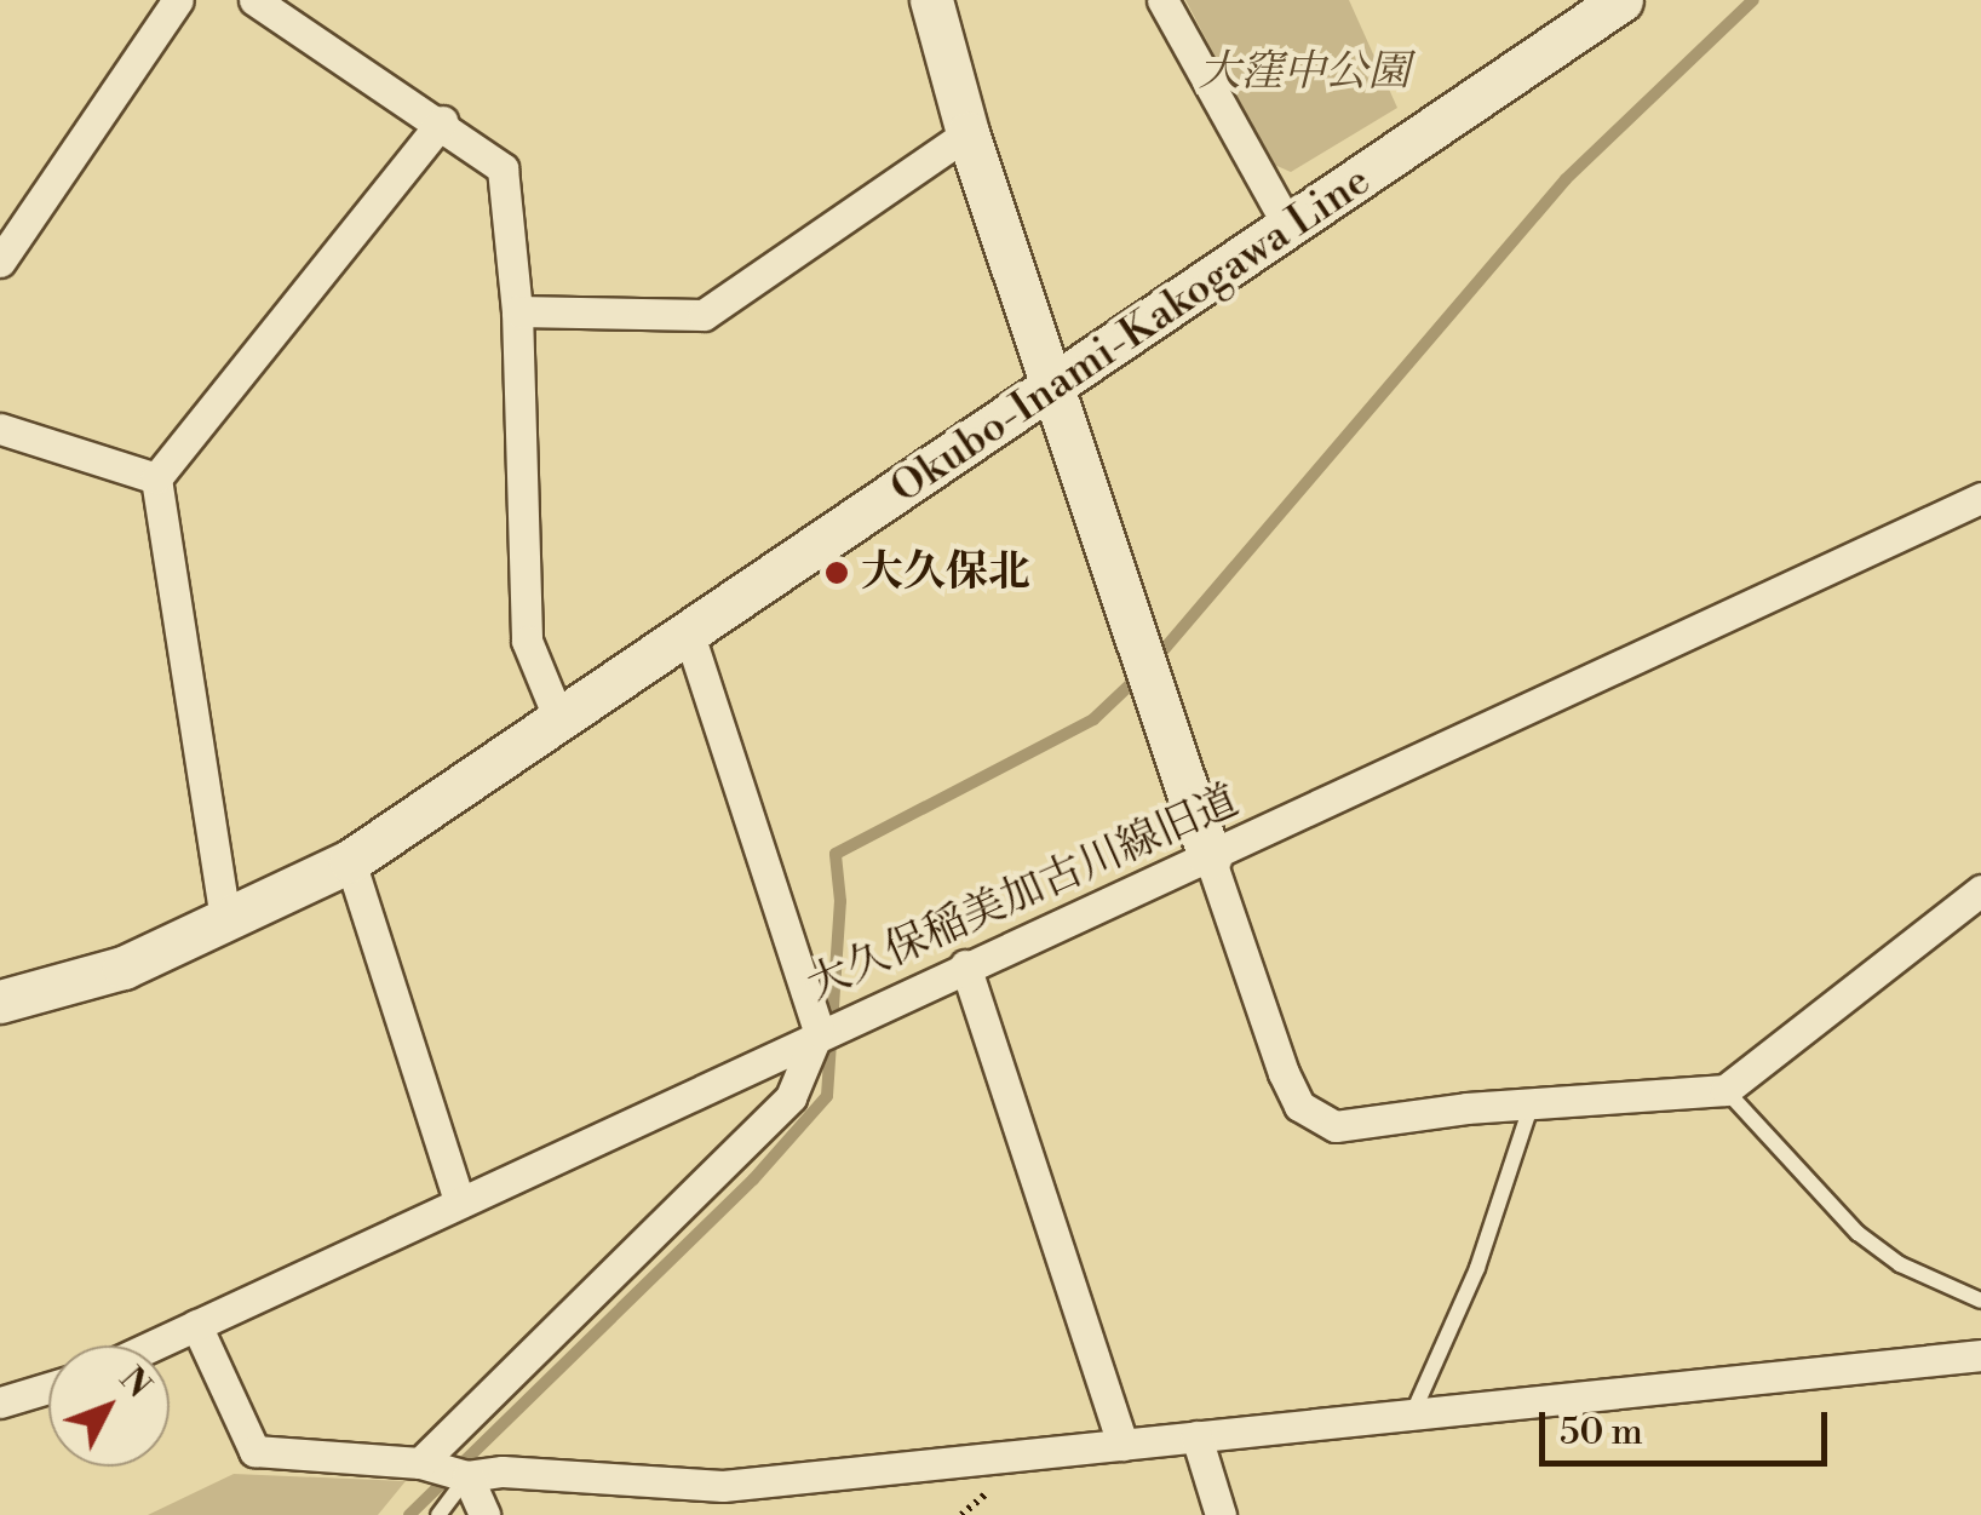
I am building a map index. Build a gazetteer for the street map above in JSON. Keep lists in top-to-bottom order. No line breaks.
{"streets":{"main road":["Okubo-Inami-Kakogawa Line"],"street":["大久保稲美加古川線旧道"]},"parks":["大窪中公園"],"places":["大久保北"],"scale_bar":"50 m","north":"top right"}
